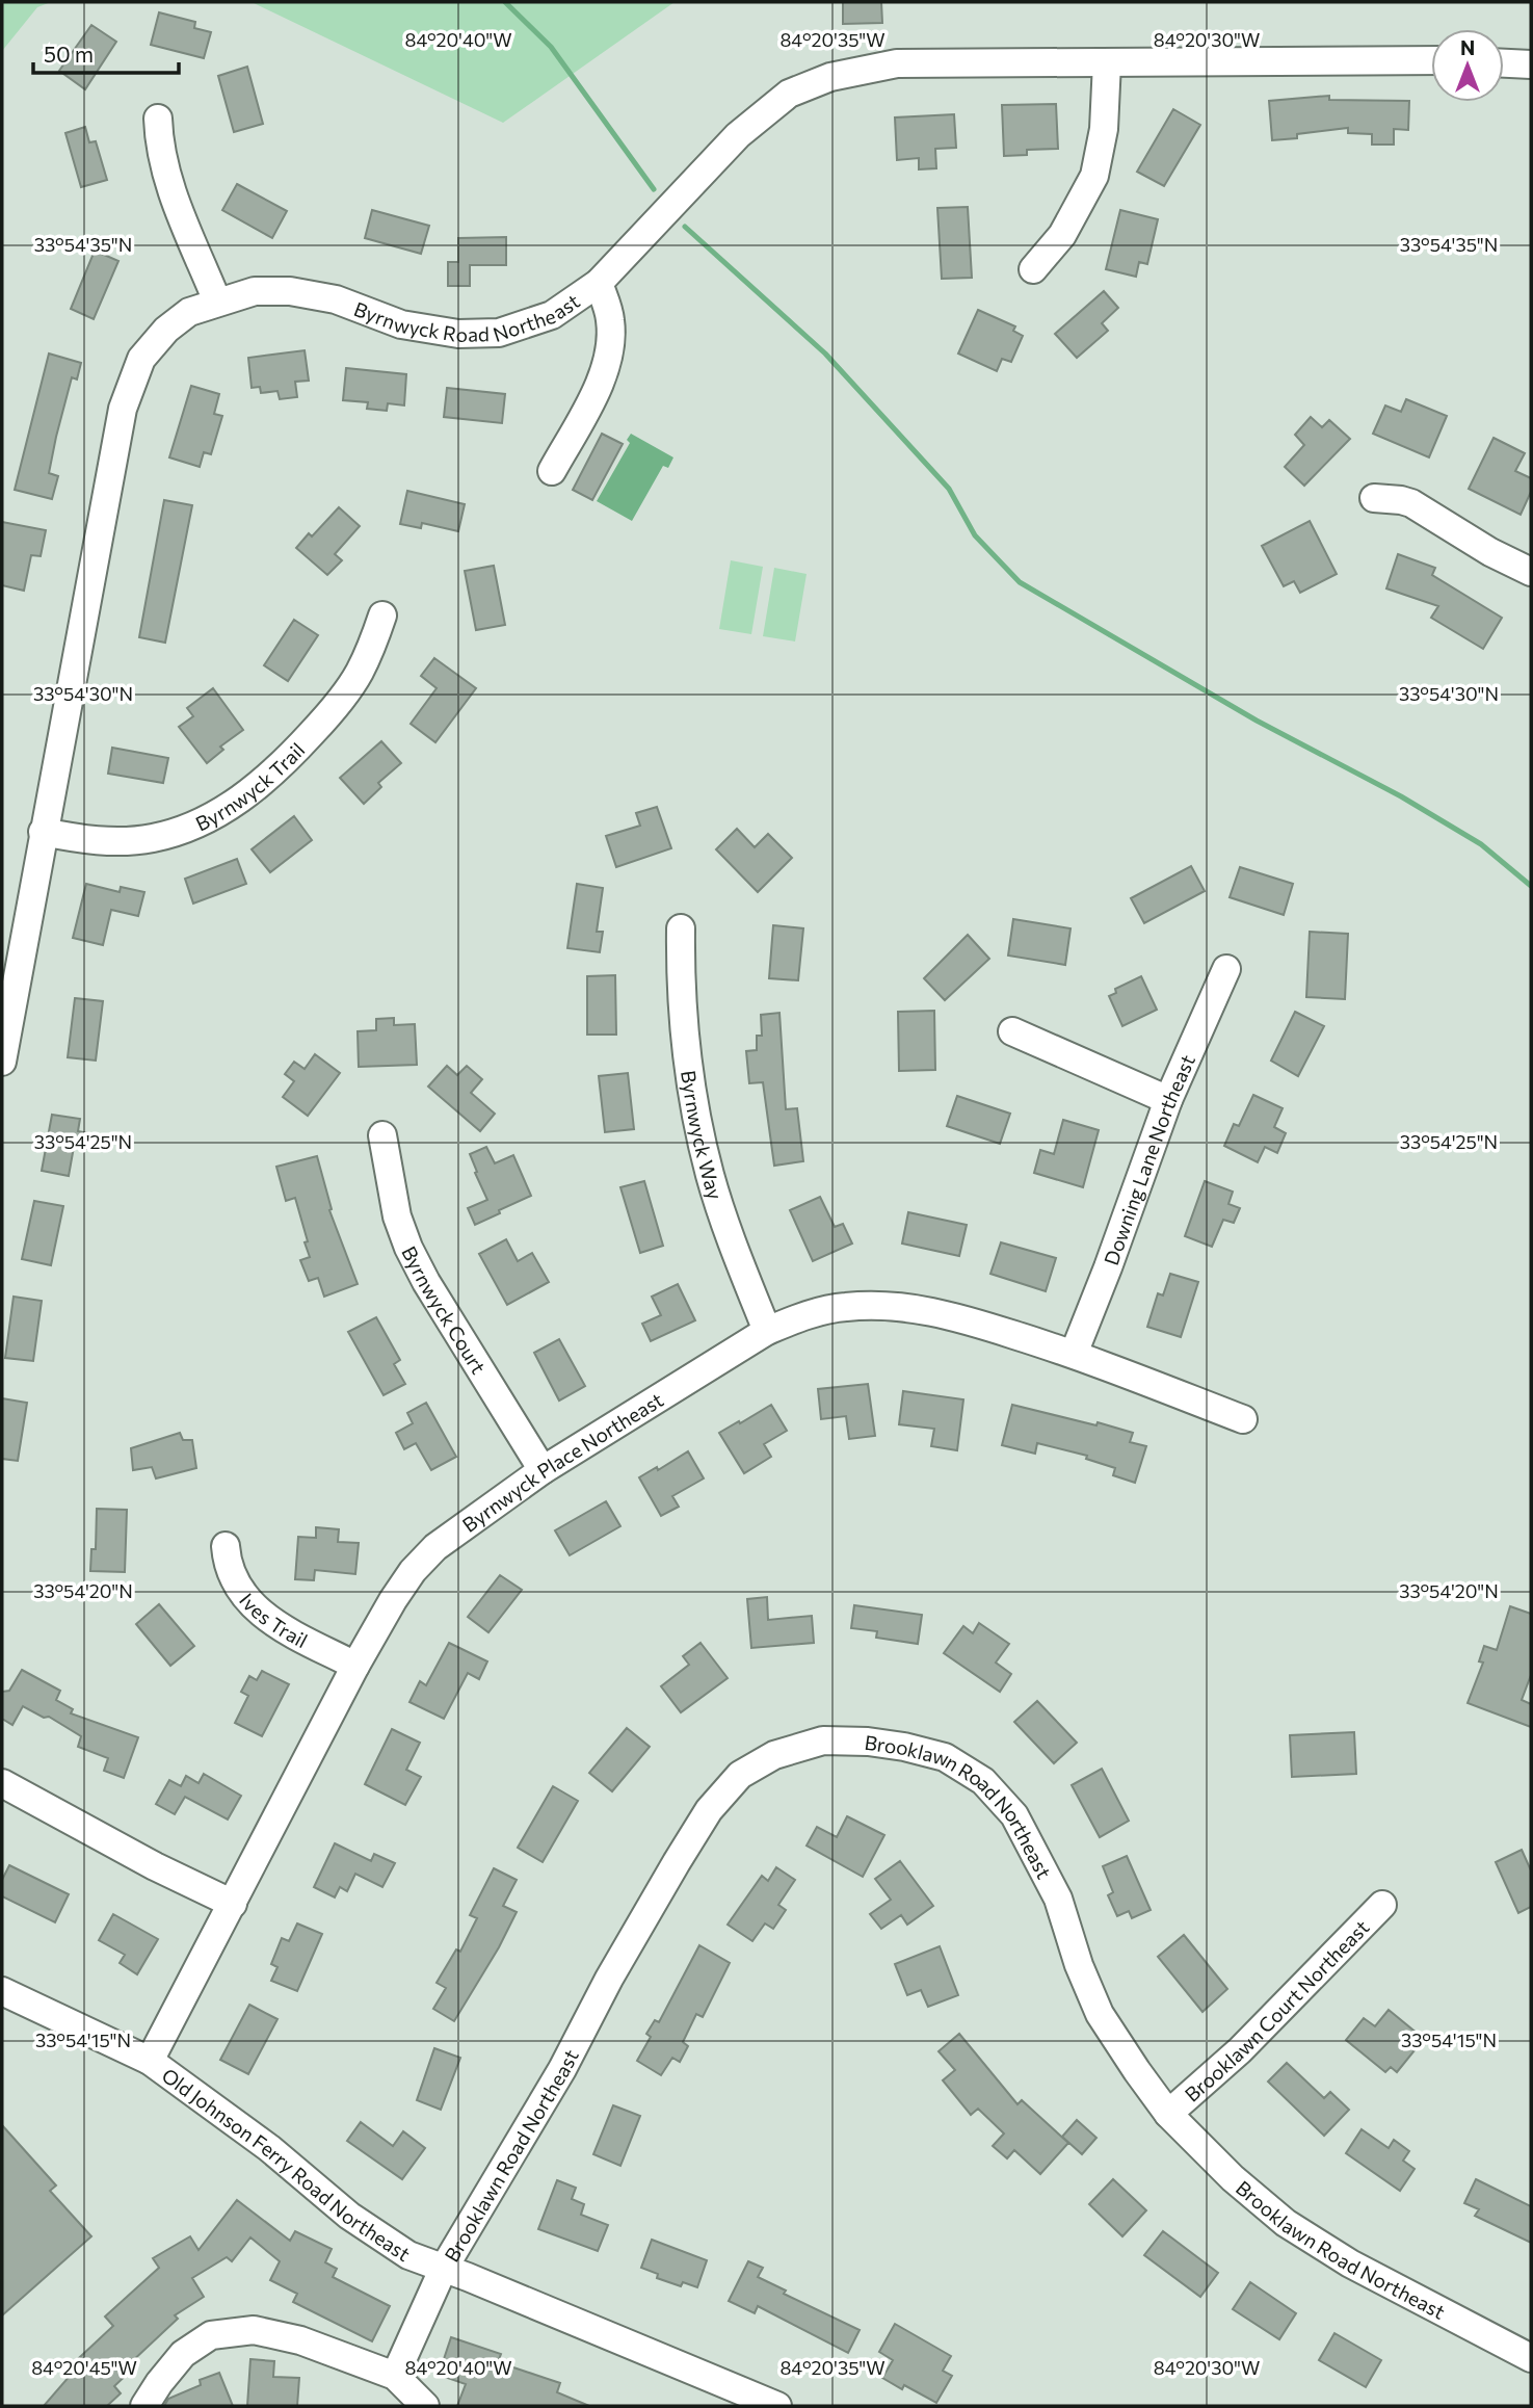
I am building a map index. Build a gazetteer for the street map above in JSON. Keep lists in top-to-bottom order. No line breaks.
{"streets":{"street":["Byrnwyck Road Northeast","Byrnwyck Trail","Byrnwyck Way","Downing Lane Northeast","Byrnwyck Court","Byrnwyck Place Northeast","Ives Trail","Brooklawn Road Northeast","Brooklawn Court Northeast","Old Johnson Ferry Road Northeast"]},"crossings":[["Byrnwyck Road Northeast","Byrnwyck Trail"],["Byrnwyck Way","Byrnwyck Place Northeast"],["Downing Lane Northeast","Byrnwyck Place Northeast"],["Byrnwyck Court","Byrnwyck Place Northeast"],["Byrnwyck Place Northeast","Ives Trail"],["Byrnwyck Place Northeast","Old Johnson Ferry Road Northeast"],["Brooklawn Road Northeast","Brooklawn Court Northeast"],["Brooklawn Road Northeast","Old Johnson Ferry Road Northeast"]],"scale_bar":"50 m","north":"top","coordinates":["84°20'40\"W","84°20'35\"W","84°20'30\"W","33°54'35\"N","33°54'30\"N","33°54'25\"N","33°54'20\"N","33°54'15\"N","84°20'45\"W"]}
